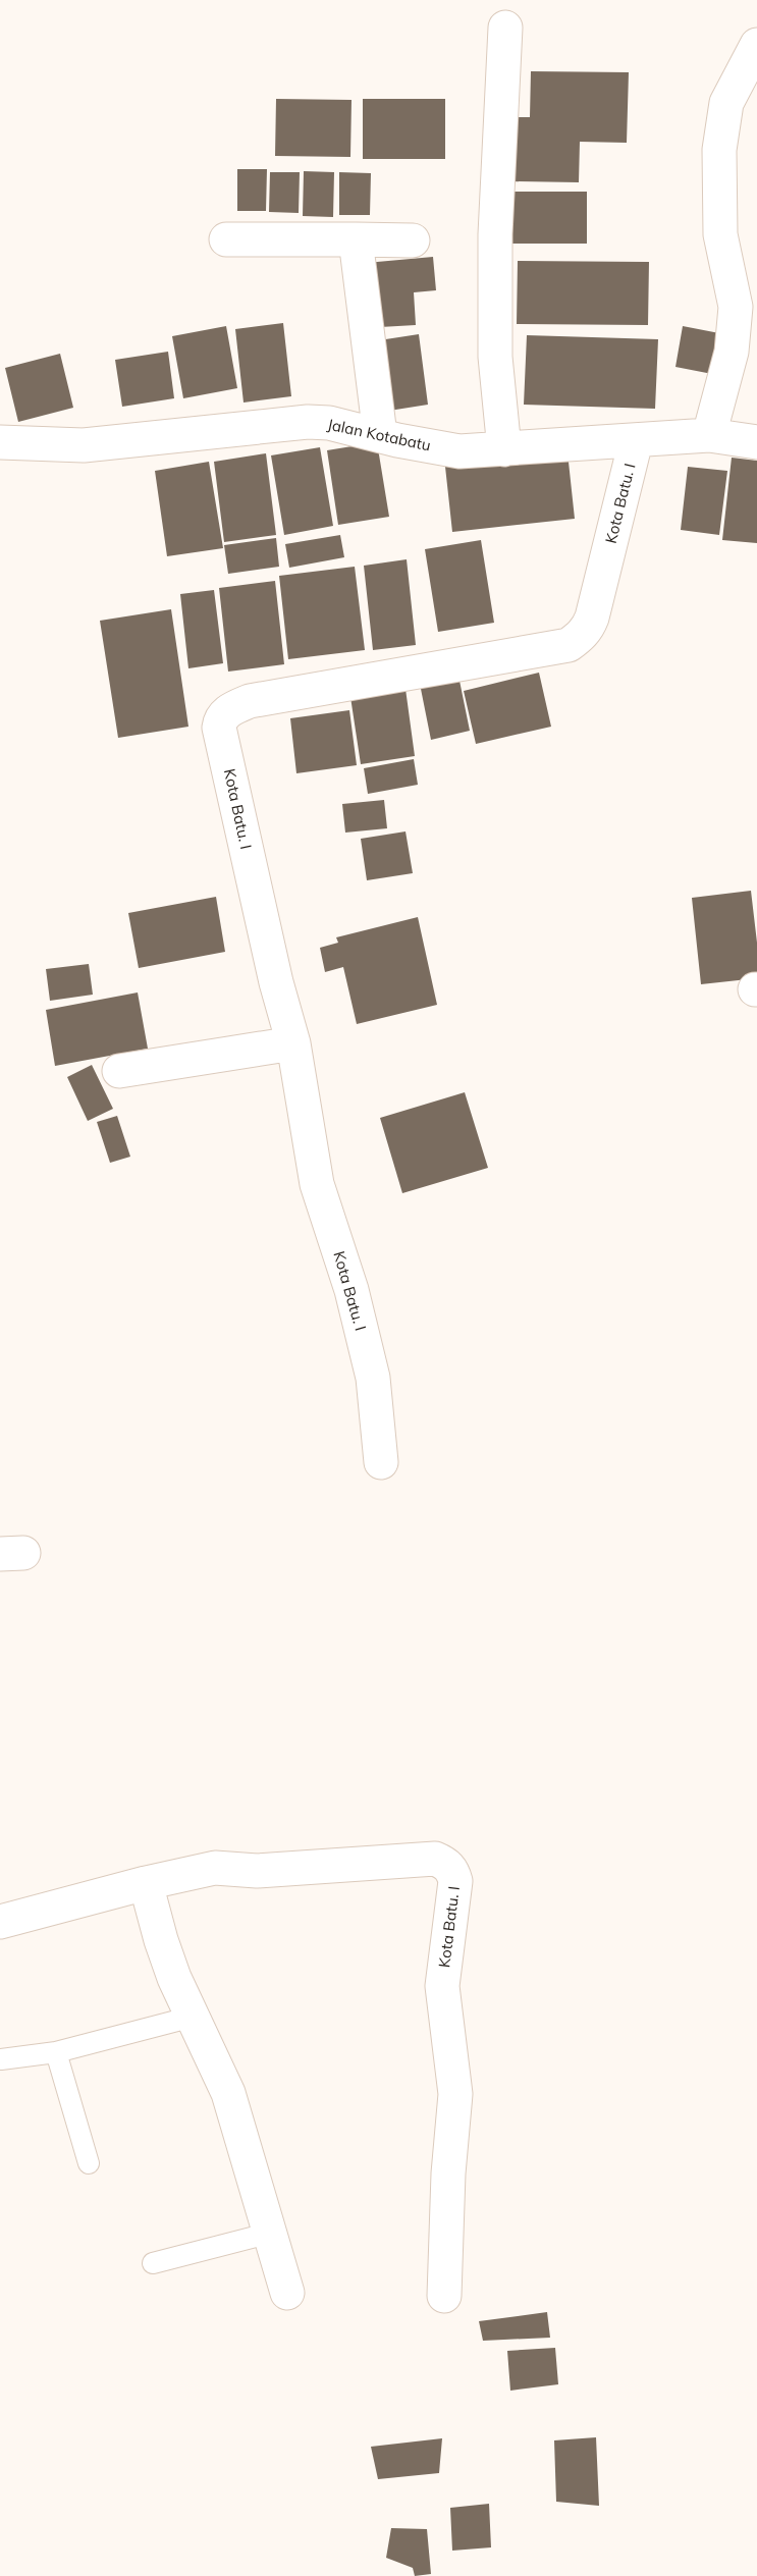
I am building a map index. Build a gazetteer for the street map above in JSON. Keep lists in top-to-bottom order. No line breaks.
{"streets":{"street":["Jalan Kotabatu","Kota Batu. I"]},"crossings":[["Jalan Kotabatu","Kota Batu. I"]]}
